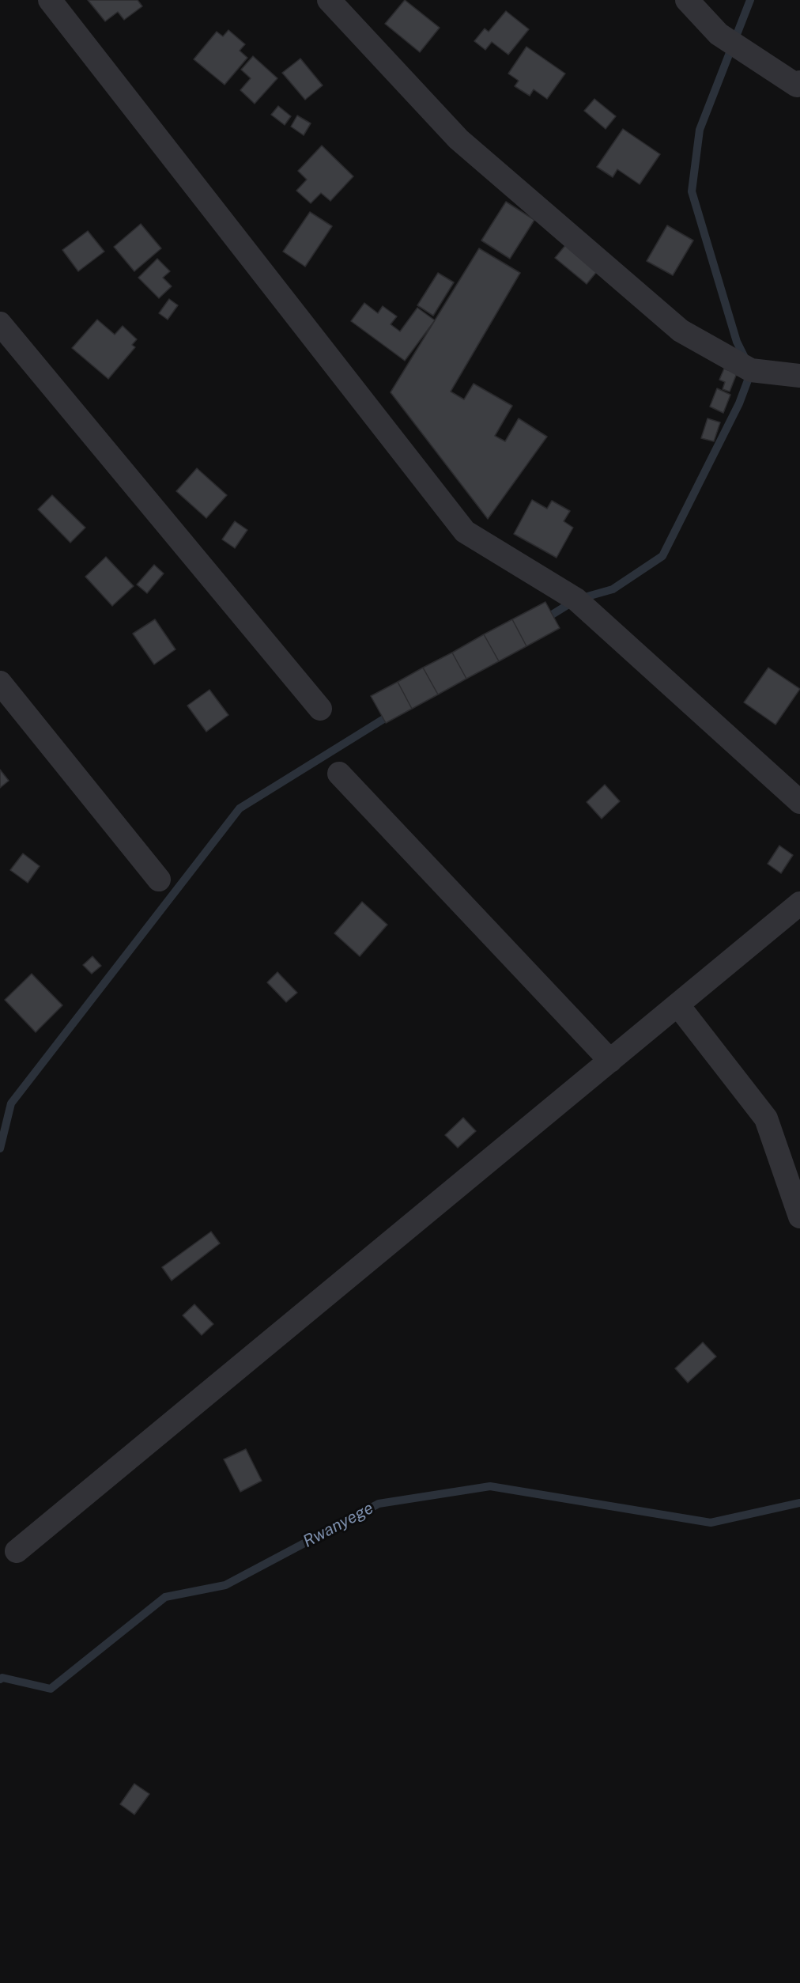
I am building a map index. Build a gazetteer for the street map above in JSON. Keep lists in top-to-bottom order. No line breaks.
{"water":["Rwanyege"]}
